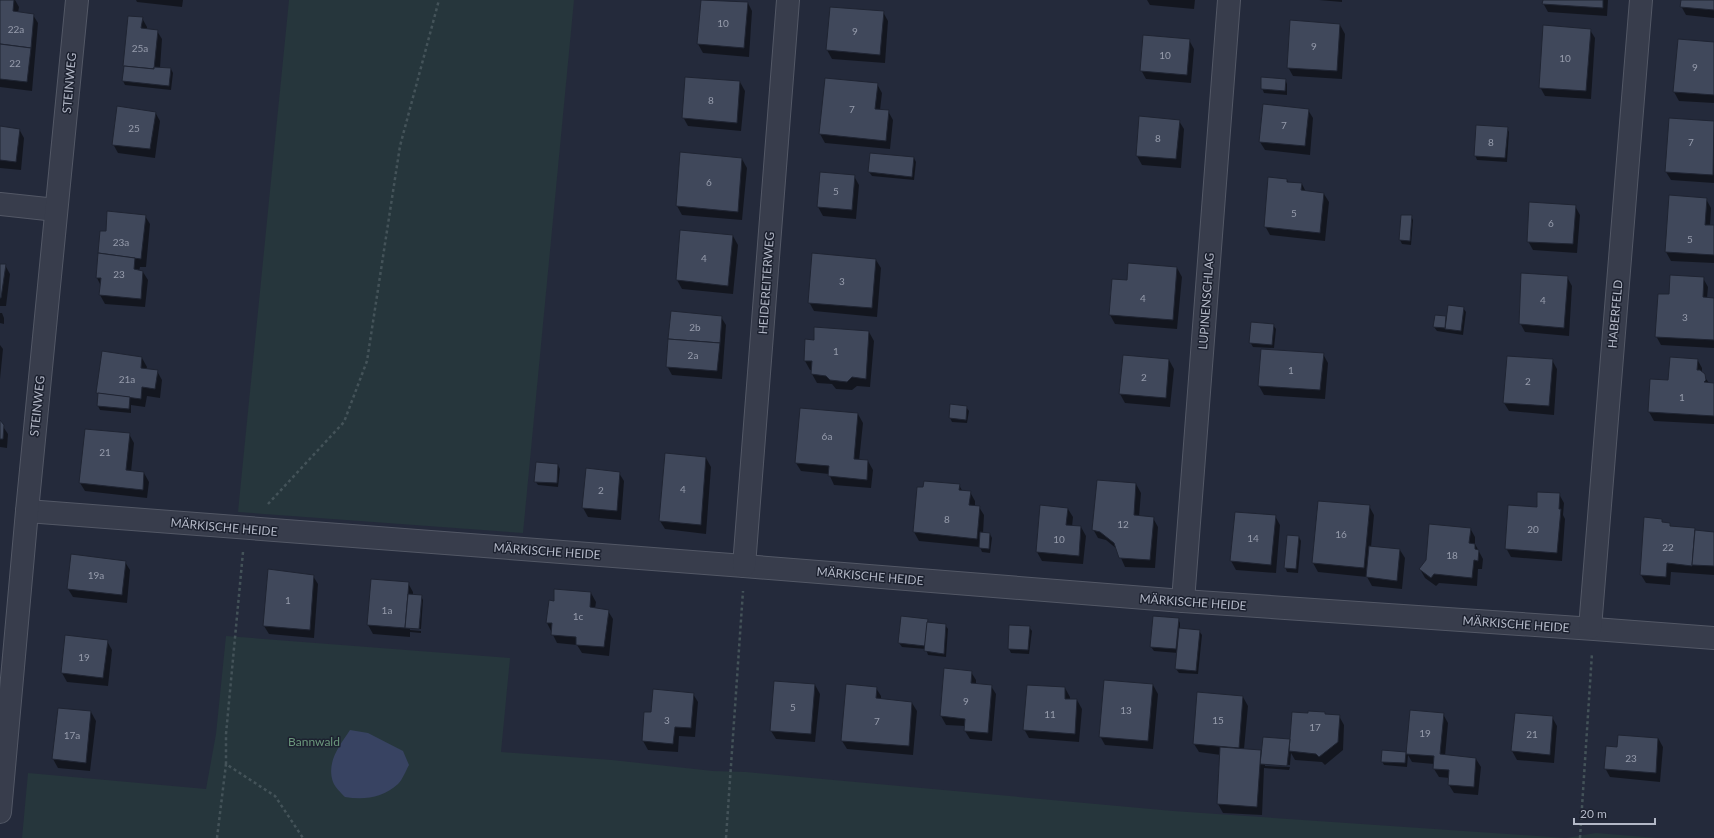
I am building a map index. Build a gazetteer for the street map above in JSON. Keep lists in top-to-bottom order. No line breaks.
{"streets":{"street":["STEINWEG","HEIDEREITERWEG","LUPINENSCHLAG","HABERFELD","MÄRKISCHE HEIDE"]},"crossings":[["STEINWEG","MÄRKISCHE HEIDE"],["HEIDEREITERWEG","MÄRKISCHE HEIDE"],["LUPINENSCHLAG","MÄRKISCHE HEIDE"],["HABERFELD","MÄRKISCHE HEIDE"]],"parks":["Bannwald"],"house_numbers":["10","22a","9","9","25a","10","10","22","9","8","7","7","25","8","8","7","6","5","5","6","5","23a","4","23","3","4","4","3","2b","1","2a","1","2","21a","2","1","6a","21","4","2","8","12","20","16","14","10","22","18","19a","1","1a","1c","19","9","5","13","11","3","15","7","17","19","21","17a","23"],"scale_bar":"20 m"}
